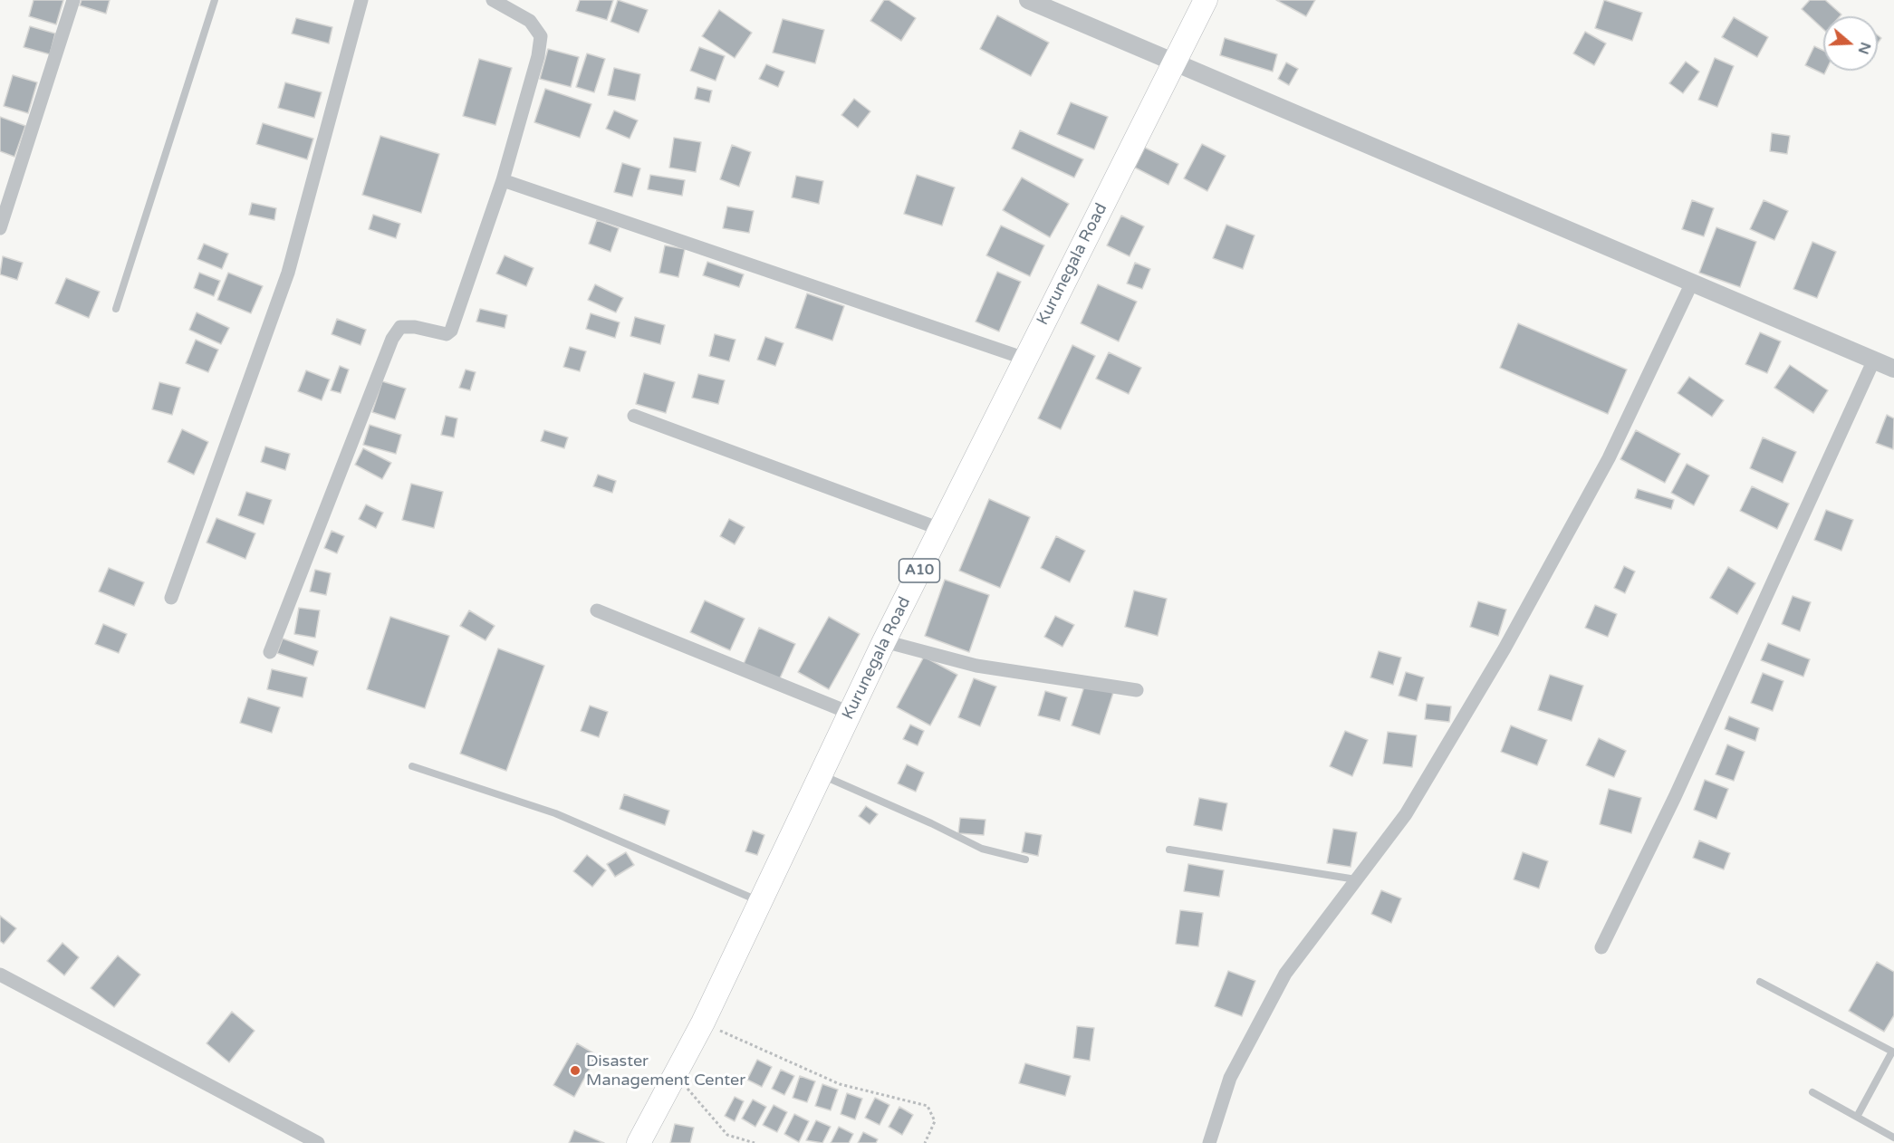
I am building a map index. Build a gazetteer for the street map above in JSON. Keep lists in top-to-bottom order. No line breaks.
{"streets":{"highway":["Kurunegala Road","A10"]},"places":["Disaster Management Center"],"north":"right"}
